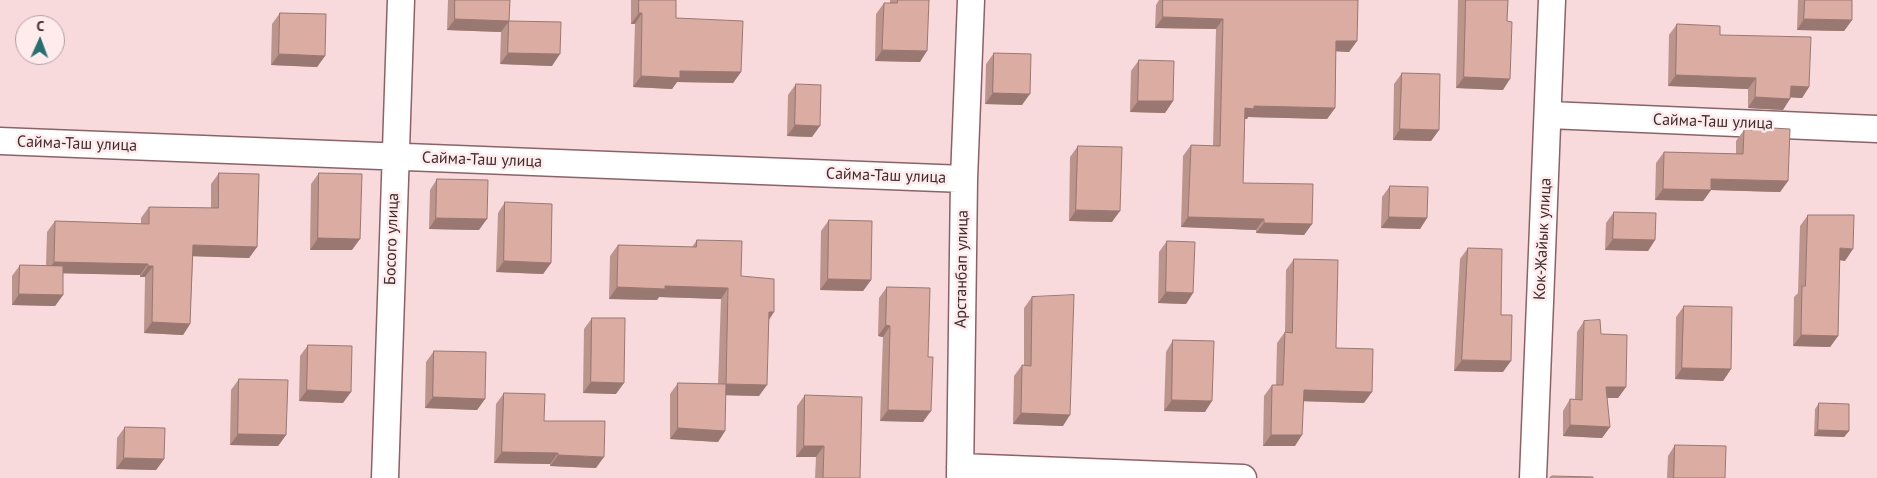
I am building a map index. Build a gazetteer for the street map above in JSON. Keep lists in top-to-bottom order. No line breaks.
{"streets":{"street":["Сайма-Таш улица","Босого улица","Кок-Жайык улица","Арстанбап улица"]},"crossings":[["Сайма-Таш улица","Босого улица"],["Сайма-Таш улица","Кок-Жайык улица"],["Сайма-Таш улица","Арстанбап улица"]],"north":"top"}
